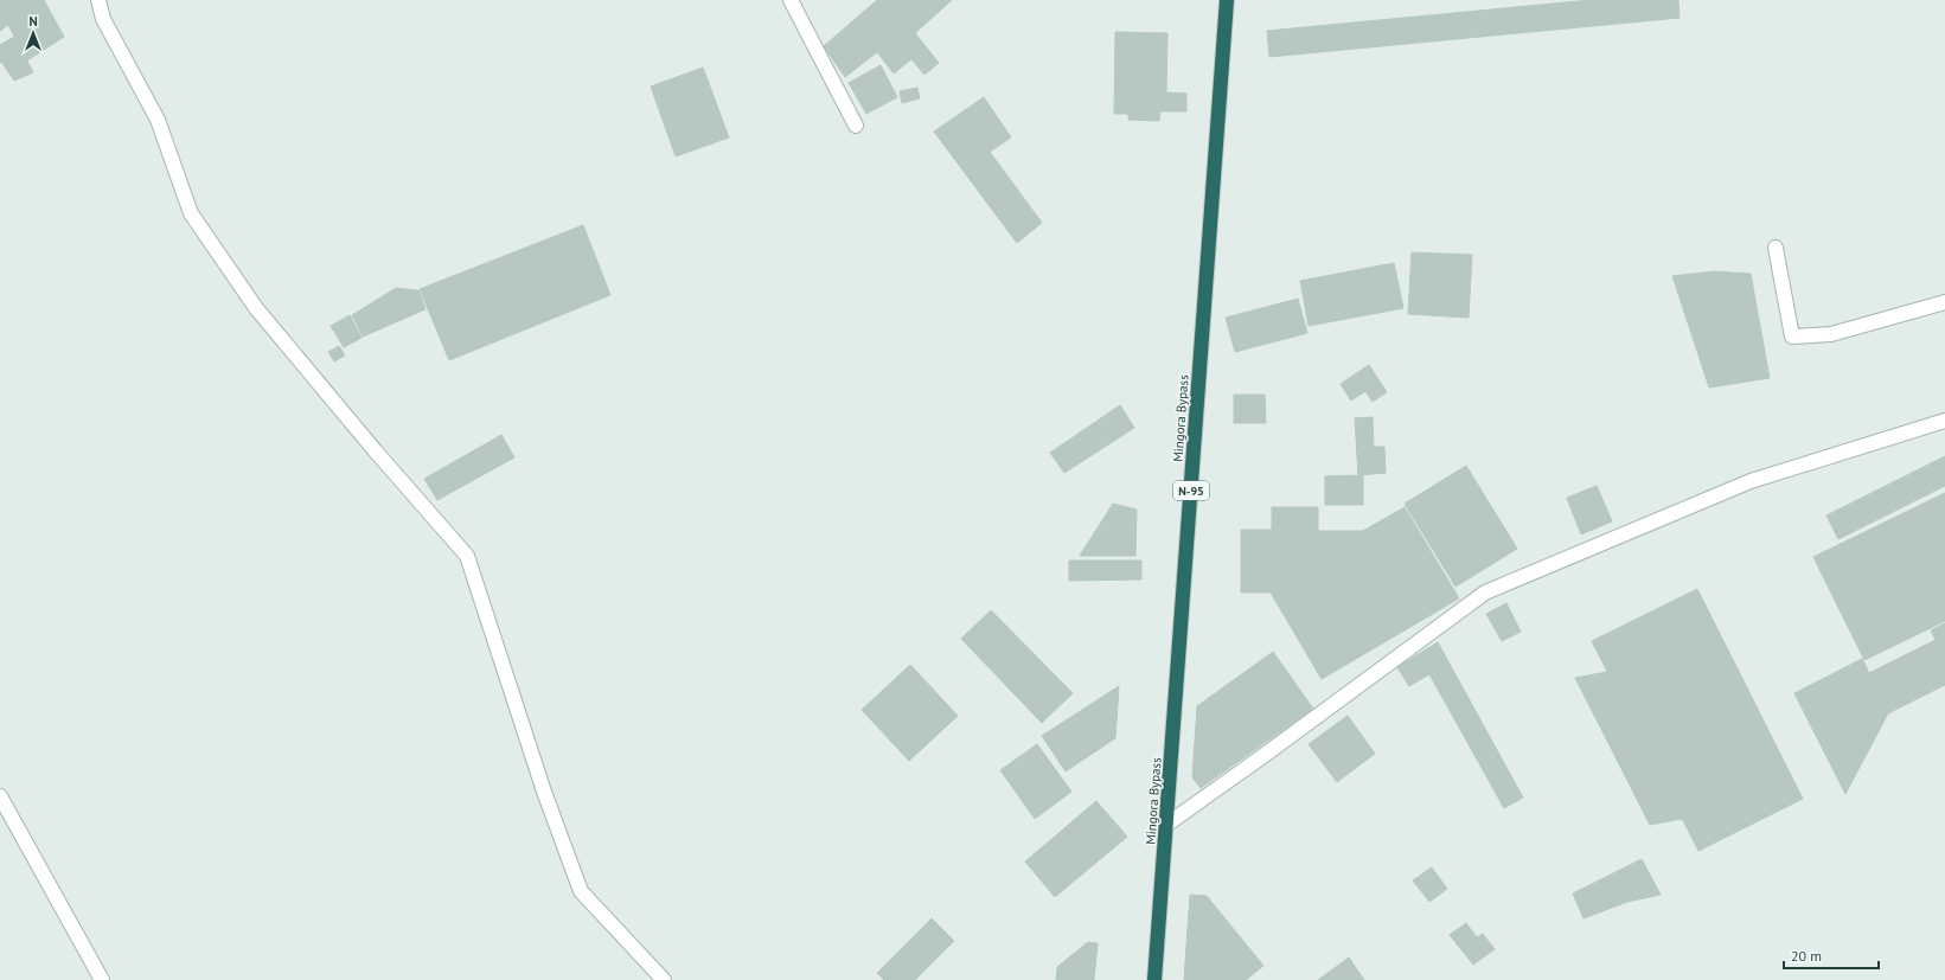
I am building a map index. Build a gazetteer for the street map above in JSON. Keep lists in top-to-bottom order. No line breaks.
{"streets":{"highway":["Mingora Bypass","N-95"]},"scale_bar":"20 m","north":"top"}
